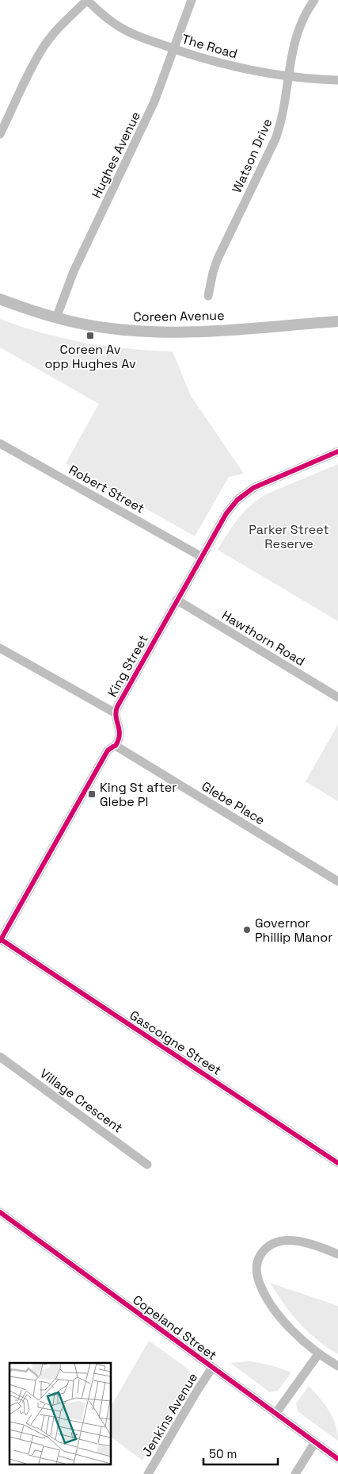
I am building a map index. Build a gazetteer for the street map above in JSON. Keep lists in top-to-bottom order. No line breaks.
{"streets":{"street":["The Road","Hughes Avenue","Watson Drive","Coreen Avenue","Robert Street","Hawthorn Road","King Street","Glebe Place","Gascoigne Street","Village Crescent","Copeland Street","Jenkins Avenue"]},"crossings":[["The Road","Hughes Avenue"],["The Road","Watson Drive"],["Hughes Avenue","Coreen Avenue"],["Robert Street","King Street"],["Hawthorn Road","King Street"],["King Street","Glebe Place"],["Copeland Street","Jenkins Avenue"]],"parks":["Parker Street Reserve"],"places":{"transit":["Coreen Av opp Hughes Av","King St after Glebe Pl"],"other":["Governor Phillip Manor"]},"scale_bar":"50 m"}
